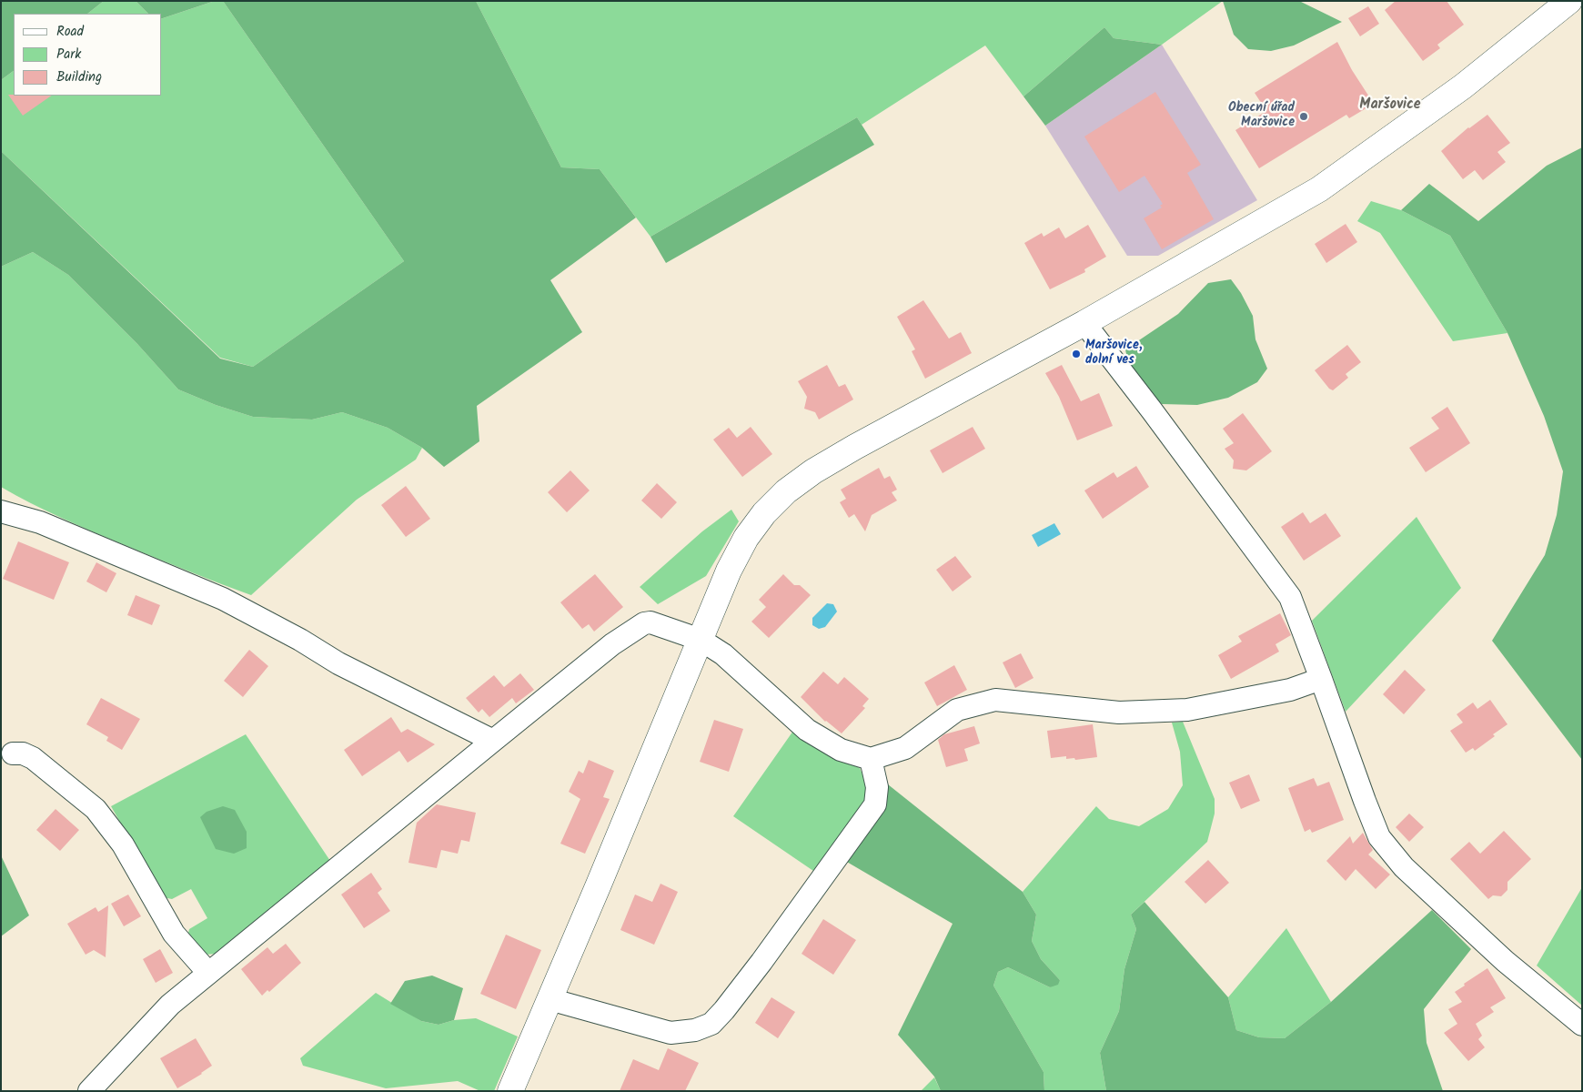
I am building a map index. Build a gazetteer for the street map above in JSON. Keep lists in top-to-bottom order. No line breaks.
{"districts":["Maršovice"],"places":["Obecní úřad Maršovice","Maršovice, dolní ves"],"legend":["Road","Park","Building"]}
